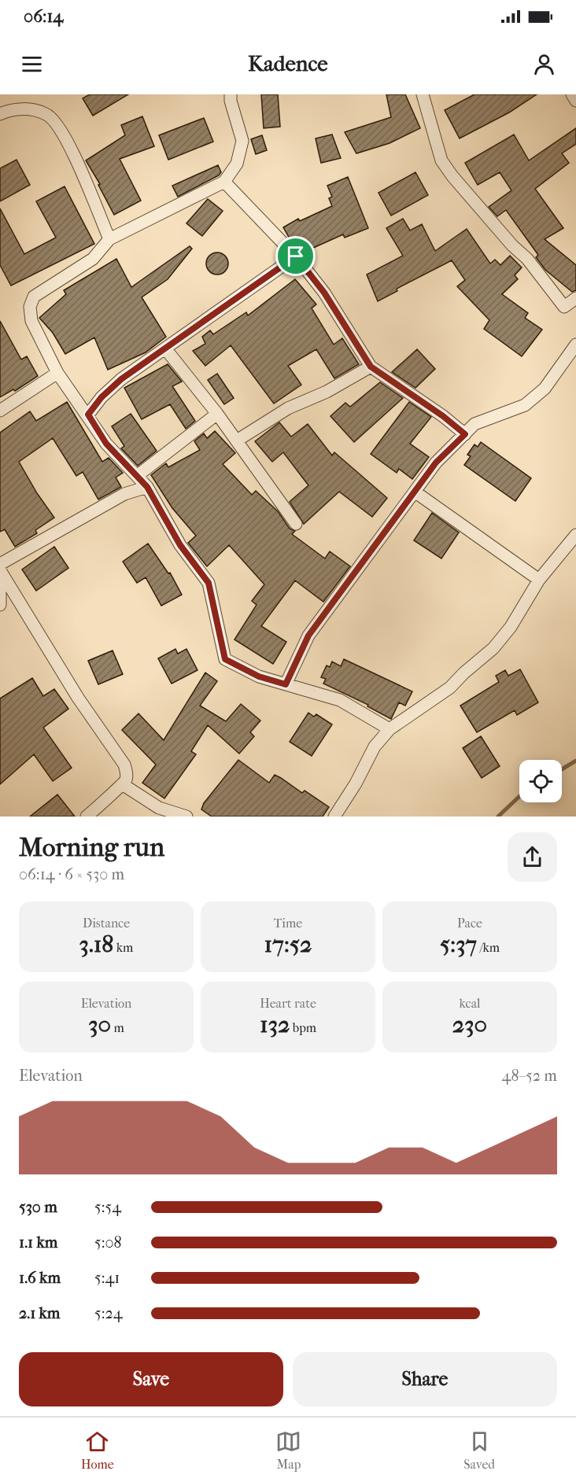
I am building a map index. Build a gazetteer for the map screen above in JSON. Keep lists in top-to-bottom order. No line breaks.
{"page":{"status":"06:14","header":"Kadence","heading":["Morning run","06:14 · 6 × 530 m"],"stats":[["Distance","3.18 km"],["Time","17:52"],["Pace","5:37 /km"],["Elevation","30 m"],["Heart rate","132 bpm"],["kcal","230"]],"chart":["Elevation","48–52 m"],"list":[{"name":"530 m","note":"5:54"},{"name":"1.1 km","note":"5:08"},{"name":"1.6 km","note":"5:41"},{"name":"2.1 km","note":"5:24"}],"buttons":["Save","Share"],"tabs":["Home","Map","Saved"]}}
